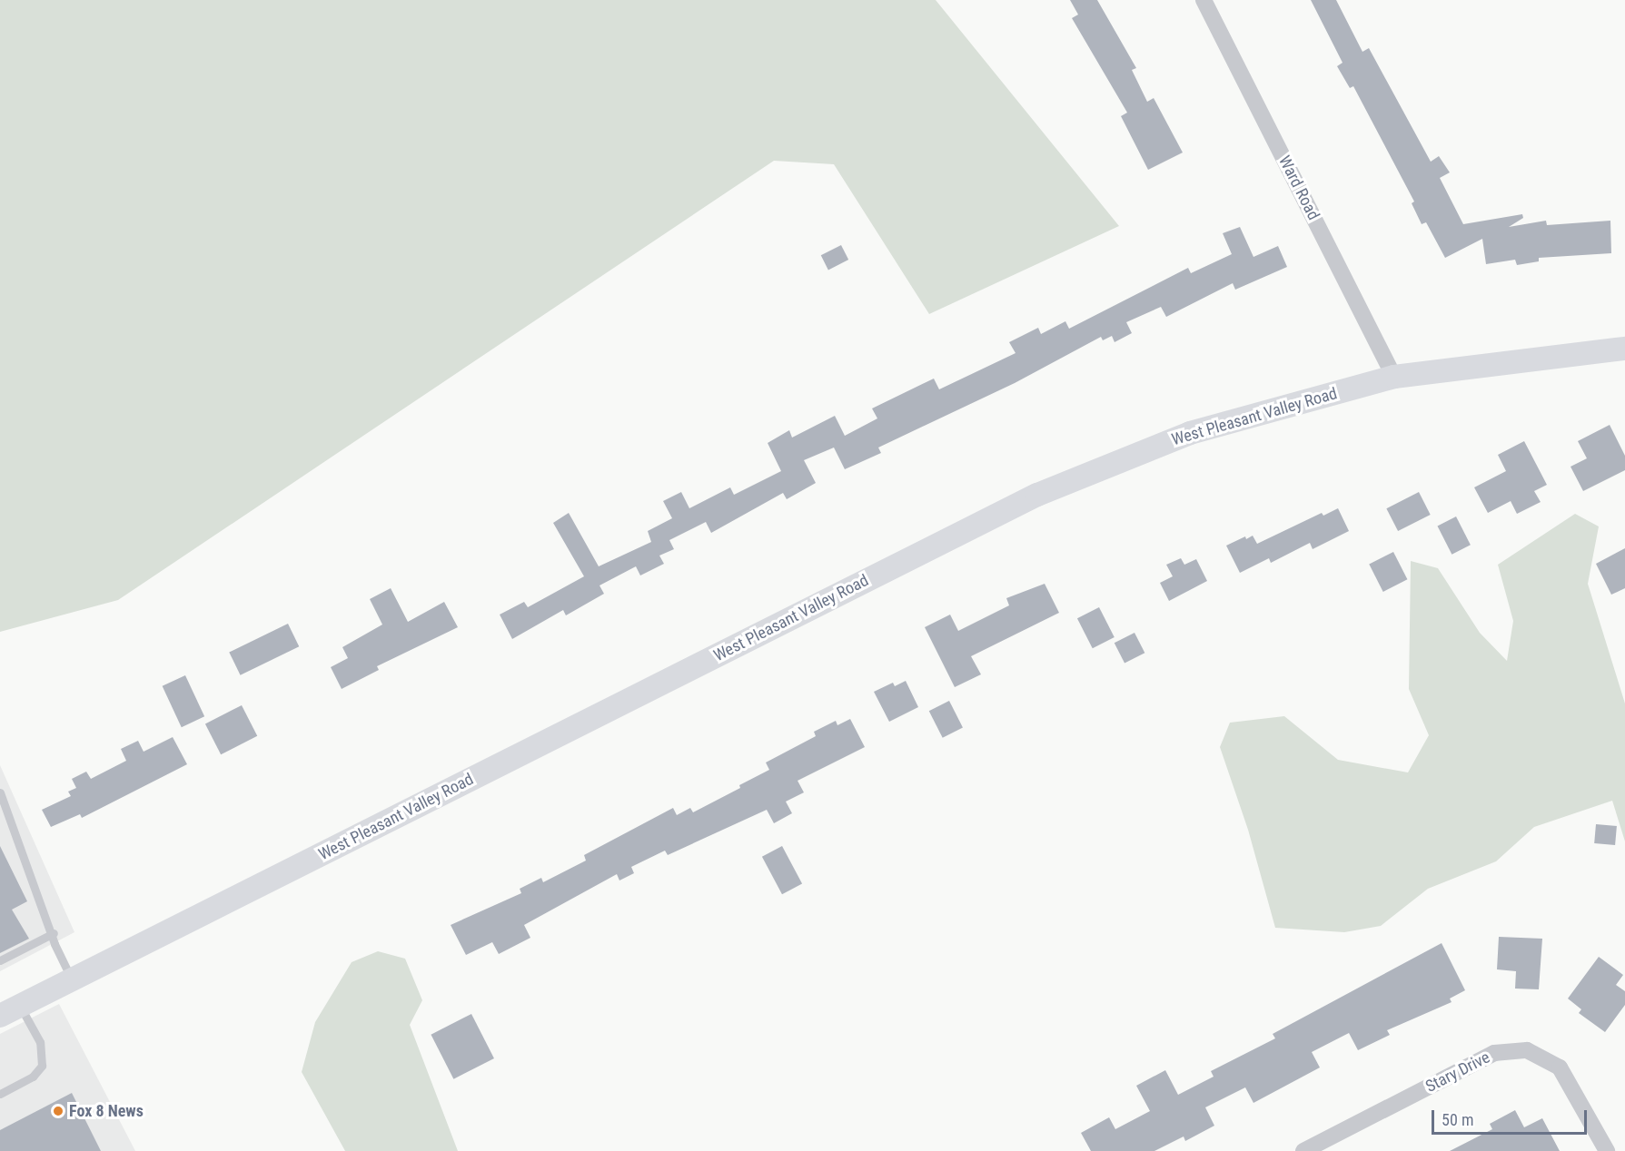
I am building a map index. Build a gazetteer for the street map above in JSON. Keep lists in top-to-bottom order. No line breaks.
{"streets":{"main road":["West Pleasant Valley Road"],"street":["Ward Road","Stary Drive"]},"crossings":[["Ward Road","West Pleasant Valley Road"]],"places":["Fox 8 News"],"scale_bar":"50 m"}
